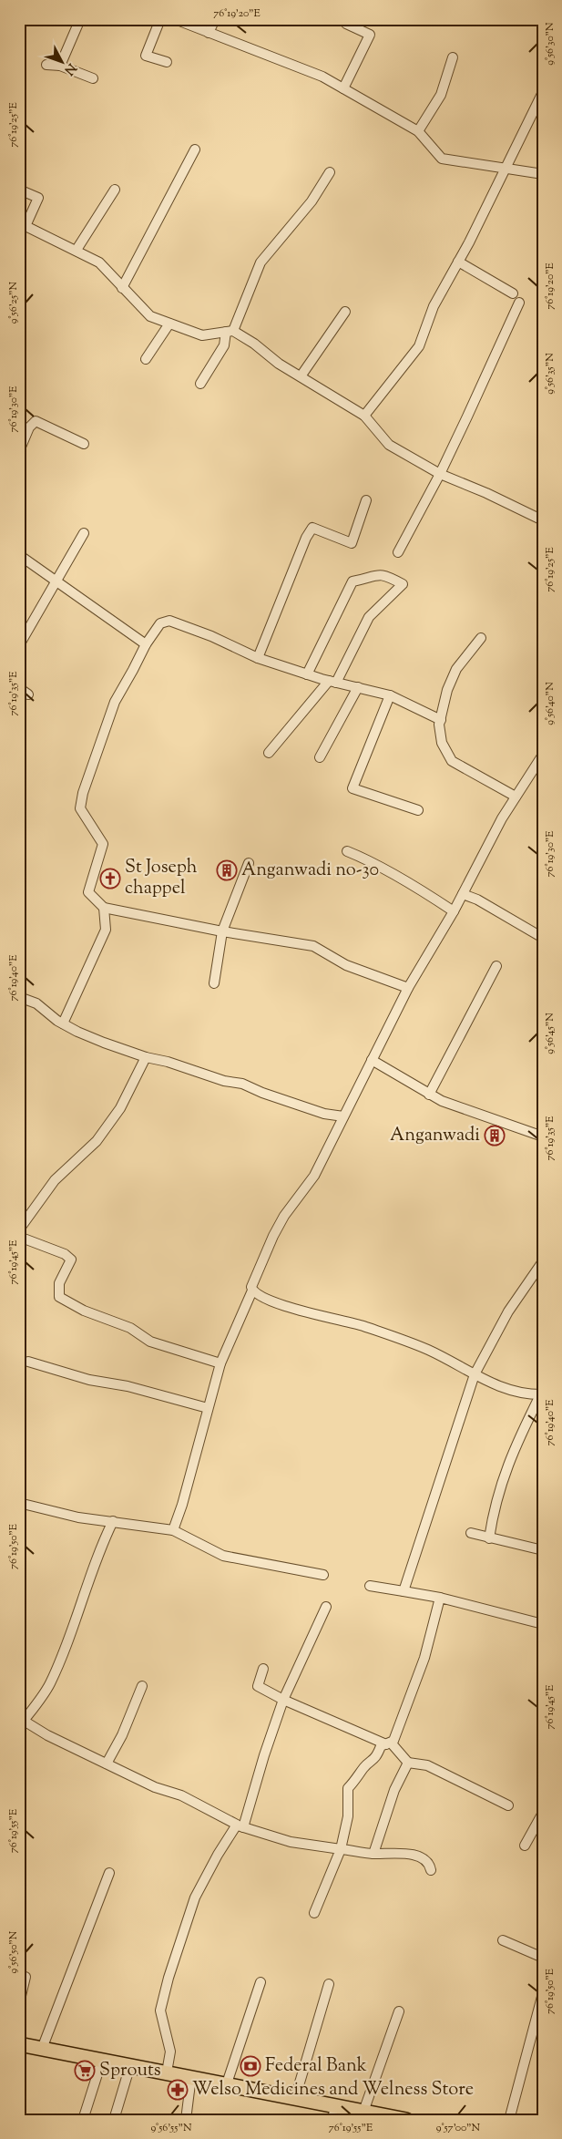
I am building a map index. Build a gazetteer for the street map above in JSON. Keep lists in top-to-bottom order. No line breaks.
{"places":{"building":["Anganwadi no-30","Anganwadi"],"church":["St Joseph chappel"],"bank":["Federal Bank"],"supermarket":["Sprouts"],"pharmacy":["Welso Medicines and Welness Store"]},"north":"bottom right","coordinates":["76°19'20\"E","9°56'30\"N","76°19'25\"E","9°56'25\"N","9°56'35\"N","76°19'30\"E","76°19'35\"E","9°56'40\"N","76°19'40\"E","9°56'45\"N","76°19'45\"E","76°19'50\"E","76°19'55\"E","9°56'50\"N","9°56'55\"N","9°57'00\"N"]}
